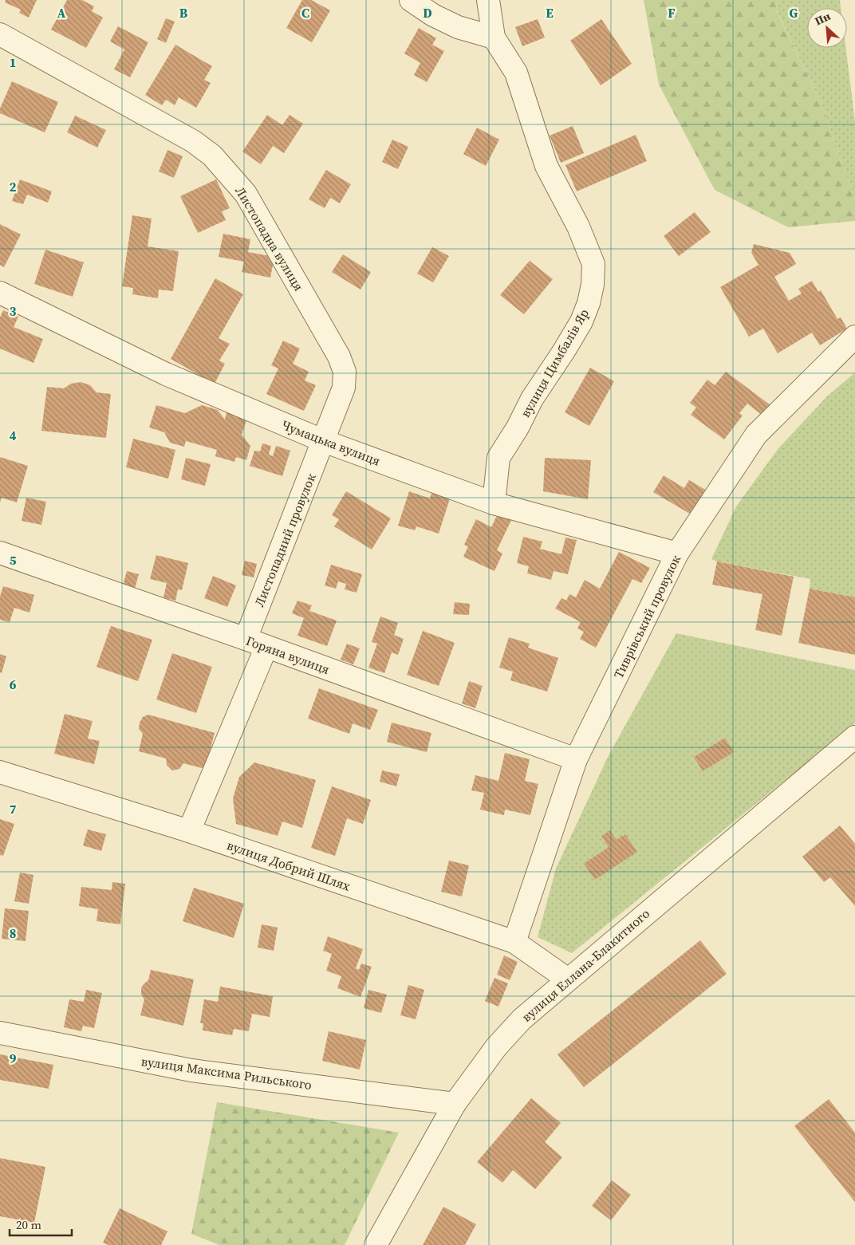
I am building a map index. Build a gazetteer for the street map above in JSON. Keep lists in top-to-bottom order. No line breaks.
{"streets":{"street":["Листопадна вулиця","вулиця Цимбалів Яр","Чумацька вулиця","Листопадний провулок","Тиврівський провулок","Горяна вулиця","вулиця Добрий Шлях","вулиця Еллана-Блакитного","вулиця Максима Рильського"]},"crossings":[["Листопадна вулиця","Чумацька вулиця"],["Листопадна вулиця","Листопадний провулок"],["вулиця Цимбалів Яр","Чумацька вулиця"],["Чумацька вулиця","Листопадний провулок"],["Чумацька вулиця","Тиврівський провулок"],["Листопадний провулок","Горяна вулиця"],["Тиврівський провулок","Горяна вулиця"],["Тиврівський провулок","вулиця Добрий Шлях"],["вулиця Добрий Шлях","вулиця Еллана-Блакитного"],["вулиця Еллана-Блакитного","вулиця Максима Рильського"]],"scale_bar":"20 m","north":"top left","grid":{"columns":["A","B","C","D","E","F","G"],"rows":["1","2","3","4","5","6","7","8","9"]}}
